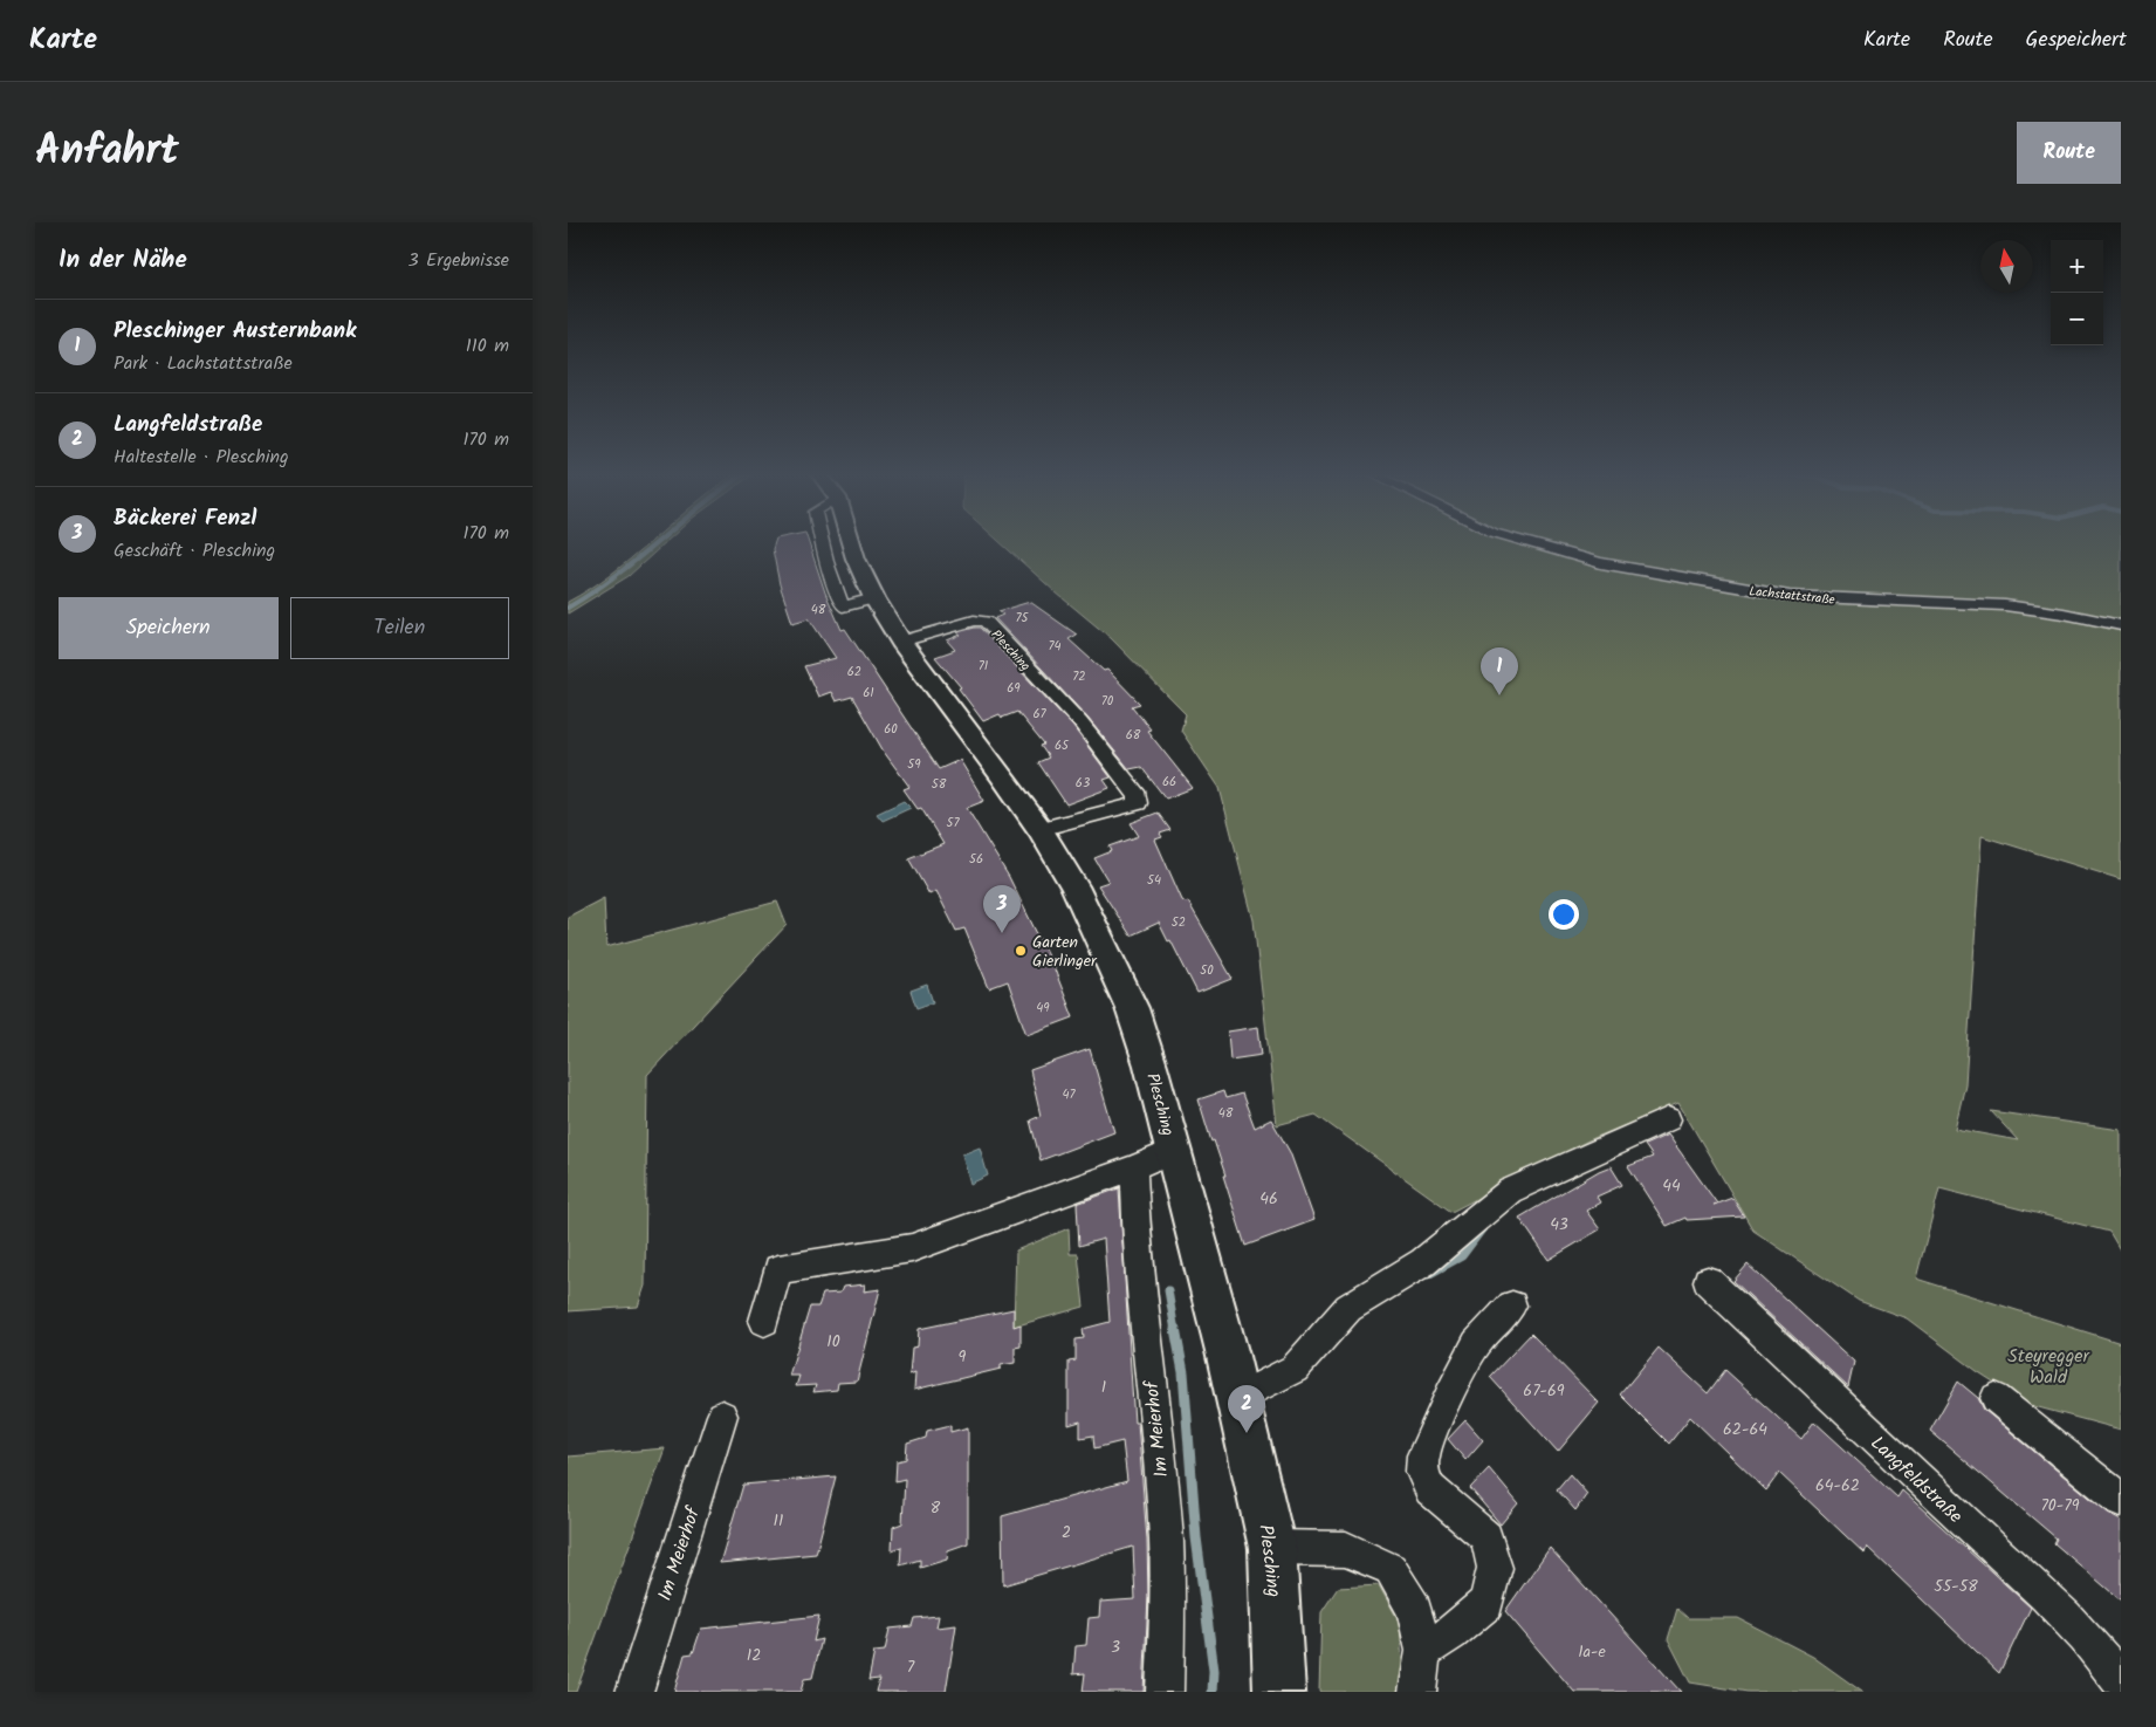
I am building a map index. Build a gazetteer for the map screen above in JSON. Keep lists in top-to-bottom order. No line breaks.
{"streets":{"main road":["Plesching"],"street":["Lachstattstraße","Im Meierhof","Langfeldstraße"]},"parks":["Steyregger Wald"],"places":["Garten Gierlinger"],"house_numbers":["48","75","74","71","62","72","69","61","70","67","60","68","65","59","66","63","58","57","56","54","52","50","49","47","48","44","46","43","10","9","1","67-69","62-64","64-62","70-79","8","11","2","55-58","3","1a-e","12","7"],"north":"top","page":{"header":"Karte","nav":["Karte","Route","Gespeichert"],"title":"Anfahrt","buttons":["Route",["Speichern","Teilen"]],"heading":["In der Nähe","3 Ergebnisse"],"map_buttons":["+","−"],"list":[{"mark":"1","name":"Pleschinger Austernbank","note":"Park · Lachstattstraße","value":"110 m"},{"mark":"2","name":"Langfeldstraße","note":"Haltestelle · Plesching","value":"170 m"},{"mark":"3","name":"Bäckerei Fenzl","note":"Geschäft · Plesching","value":"170 m"}],"pins":["1","3","2"]}}
